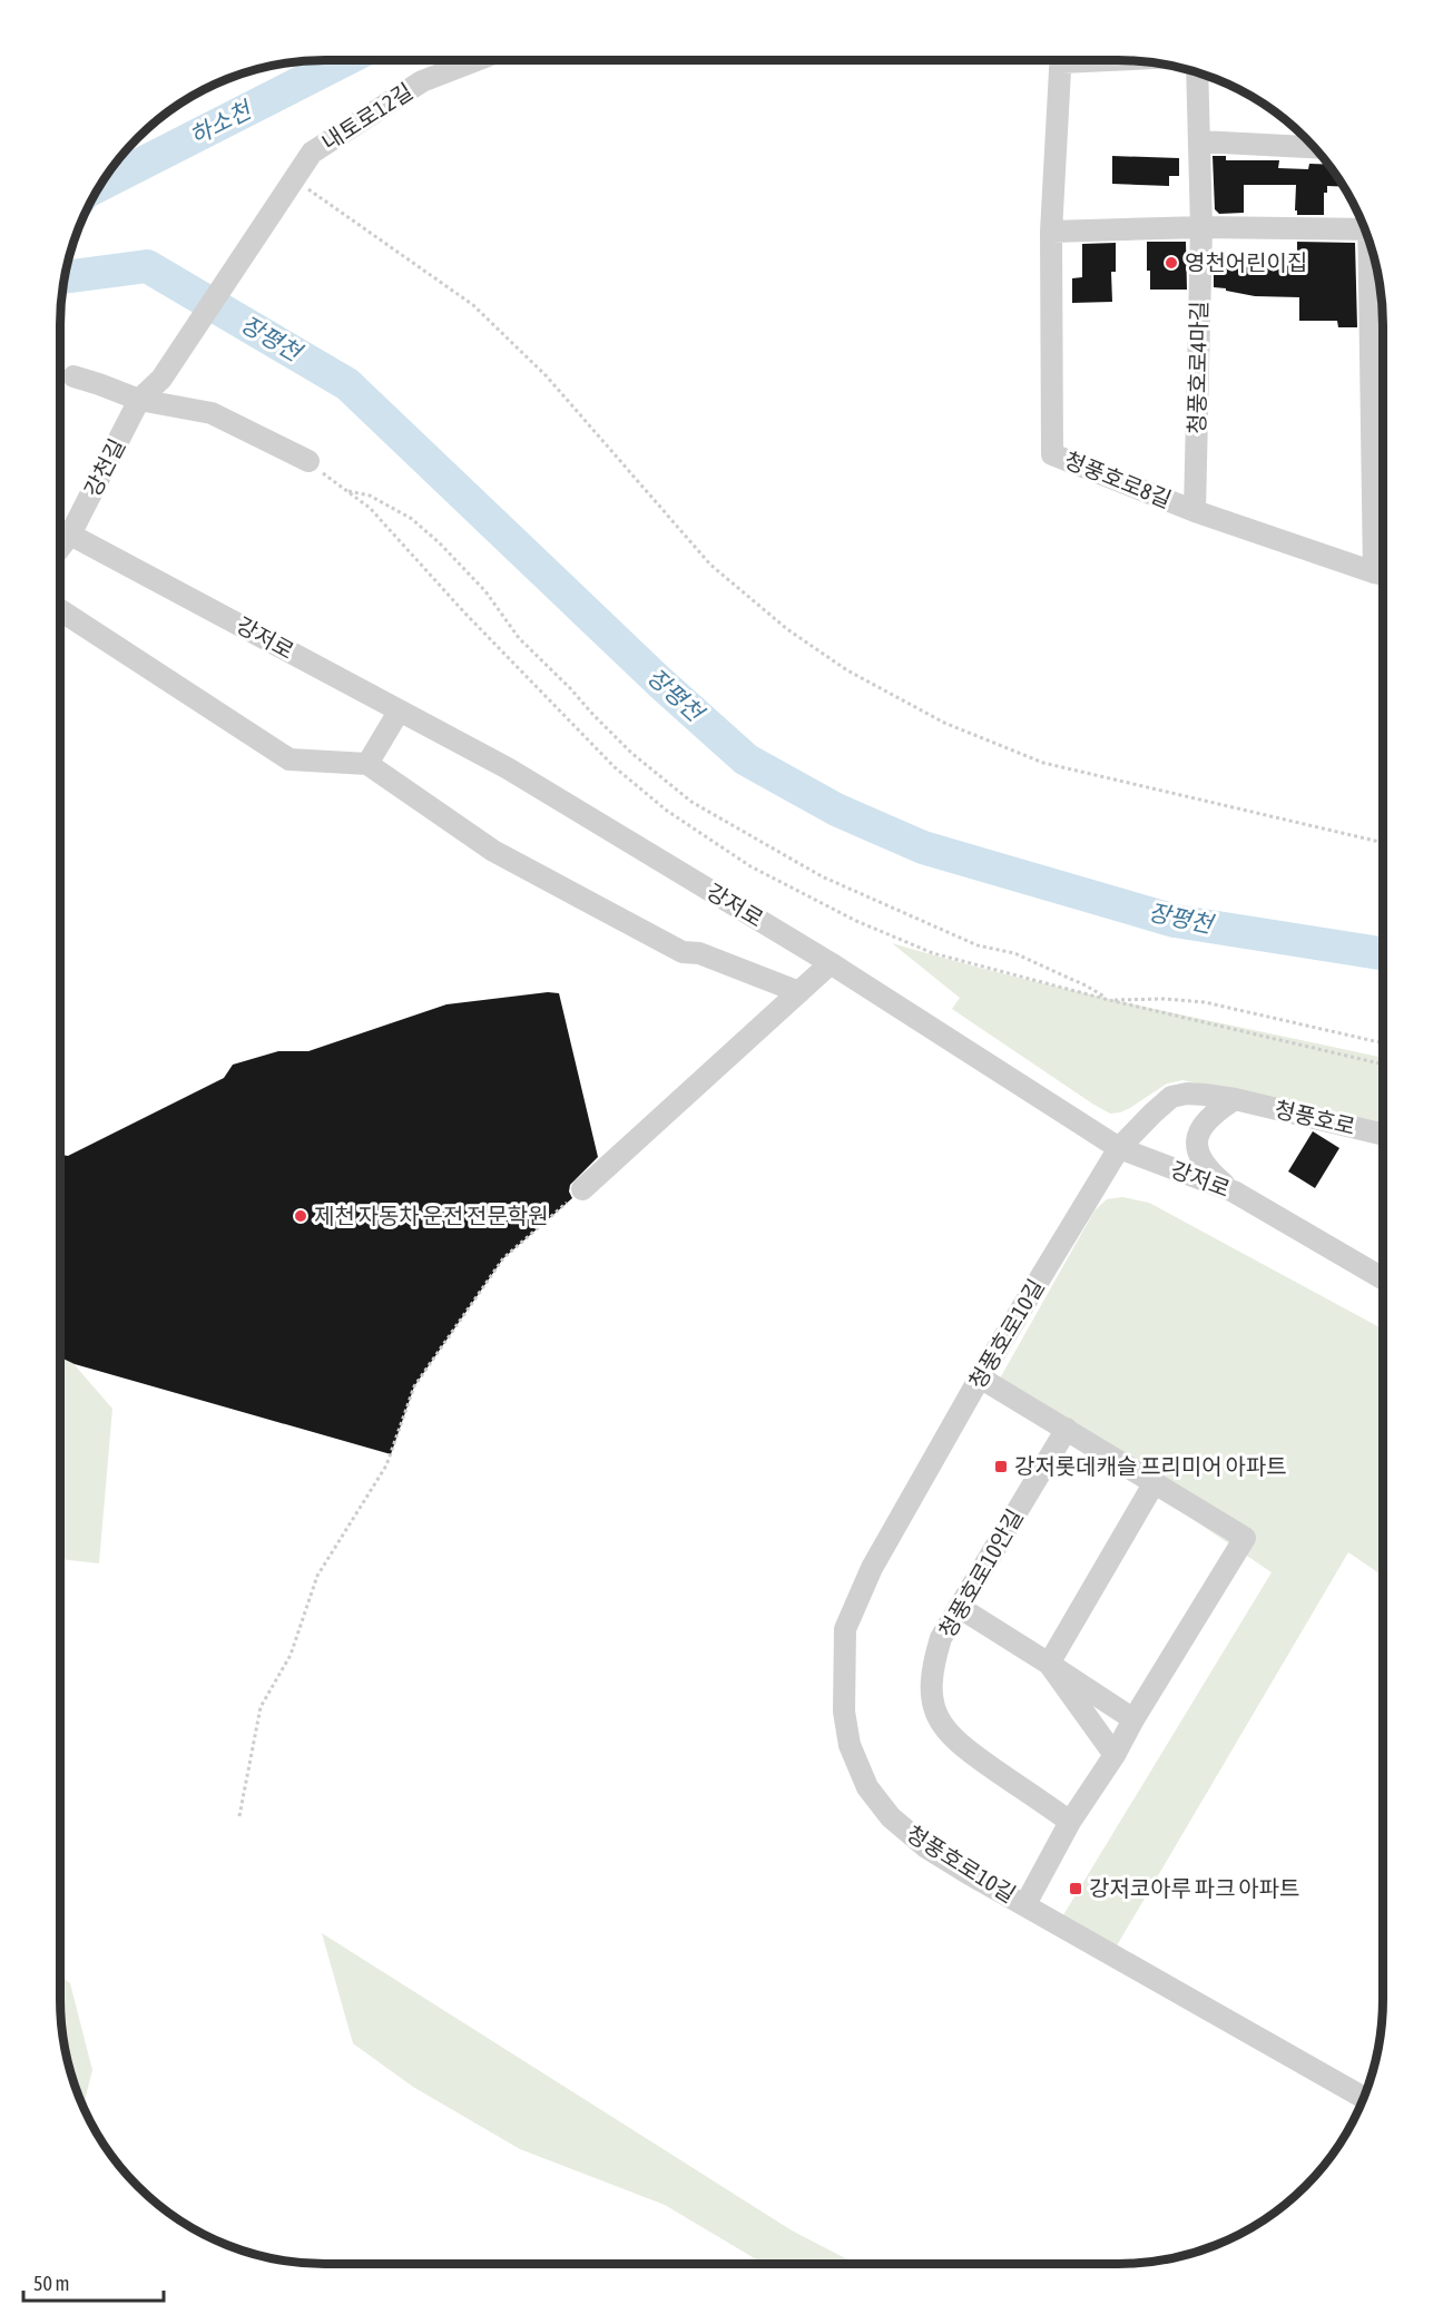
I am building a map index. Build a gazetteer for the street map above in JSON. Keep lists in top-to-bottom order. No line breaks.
{"streets":{"street":["내토로12길","청풍호로4마길","강천길","청풍호로8길","강저로","청풍호로","청풍호로10길","청풍호로10안길"]},"crossings":[["내토로12길","강천길"],["청풍호로4마길","청풍호로8길"],["강천길","강저로"],["강저로","청풍호로"],["강저로","청풍호로10길"],["청풍호로","청풍호로10길"]],"water":["하소천","장평천"],"places":{"other":["영천어린이집","제천 자동차 운전 전문학원"],"transit":["강저롯데캐슬 프리미어 아파트","강저코아루 파크 아파트"]},"scale_bar":"50 m"}
